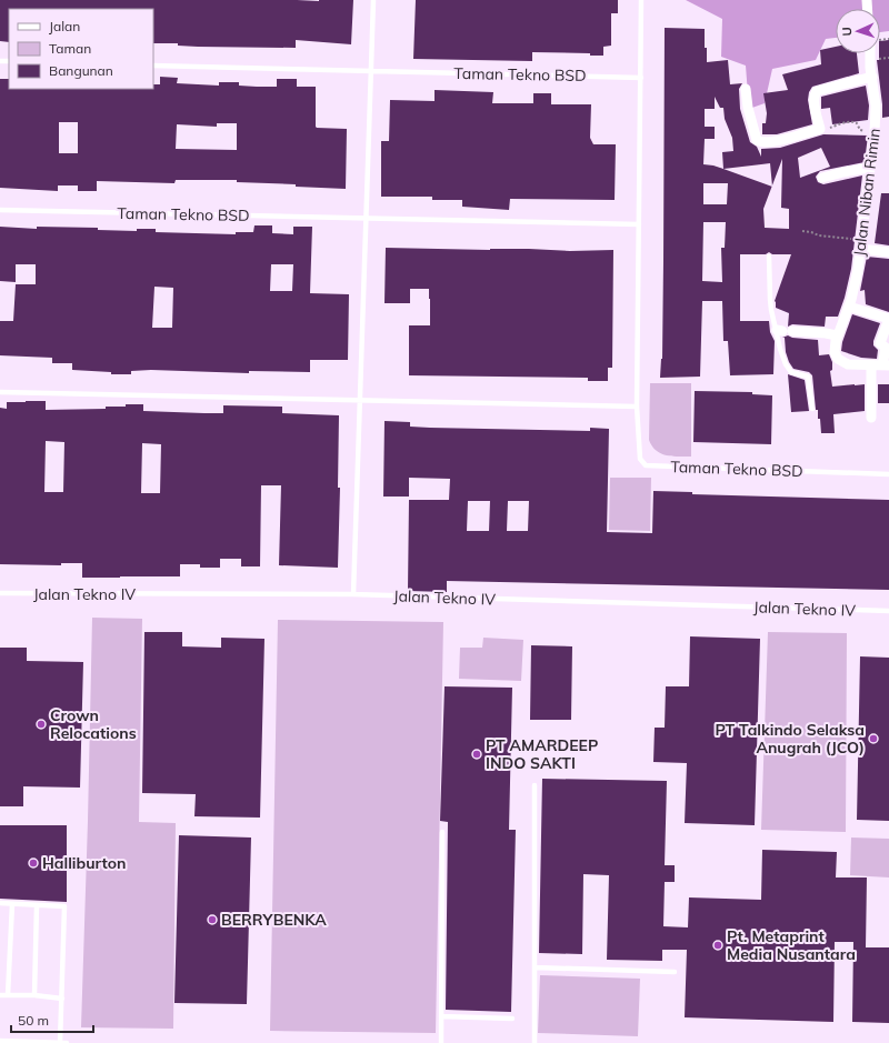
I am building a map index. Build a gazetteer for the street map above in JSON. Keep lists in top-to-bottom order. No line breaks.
{"streets":{"street":["Jalan Niban Rimin"],"lane":["Taman Tekno BSD","Jalan Tekno IV"]},"places":["Crown Relocations","PT Talkindo Selaksa Anugrah (JCO)","PT AMARDEEP INDO SAKTI","Halliburton","BERRYBENKA","Pt. Metaprint Media Nusantara"],"legend":["Jalan","Taman","Bangunan"],"scale_bar":"50 m","north":"left"}
